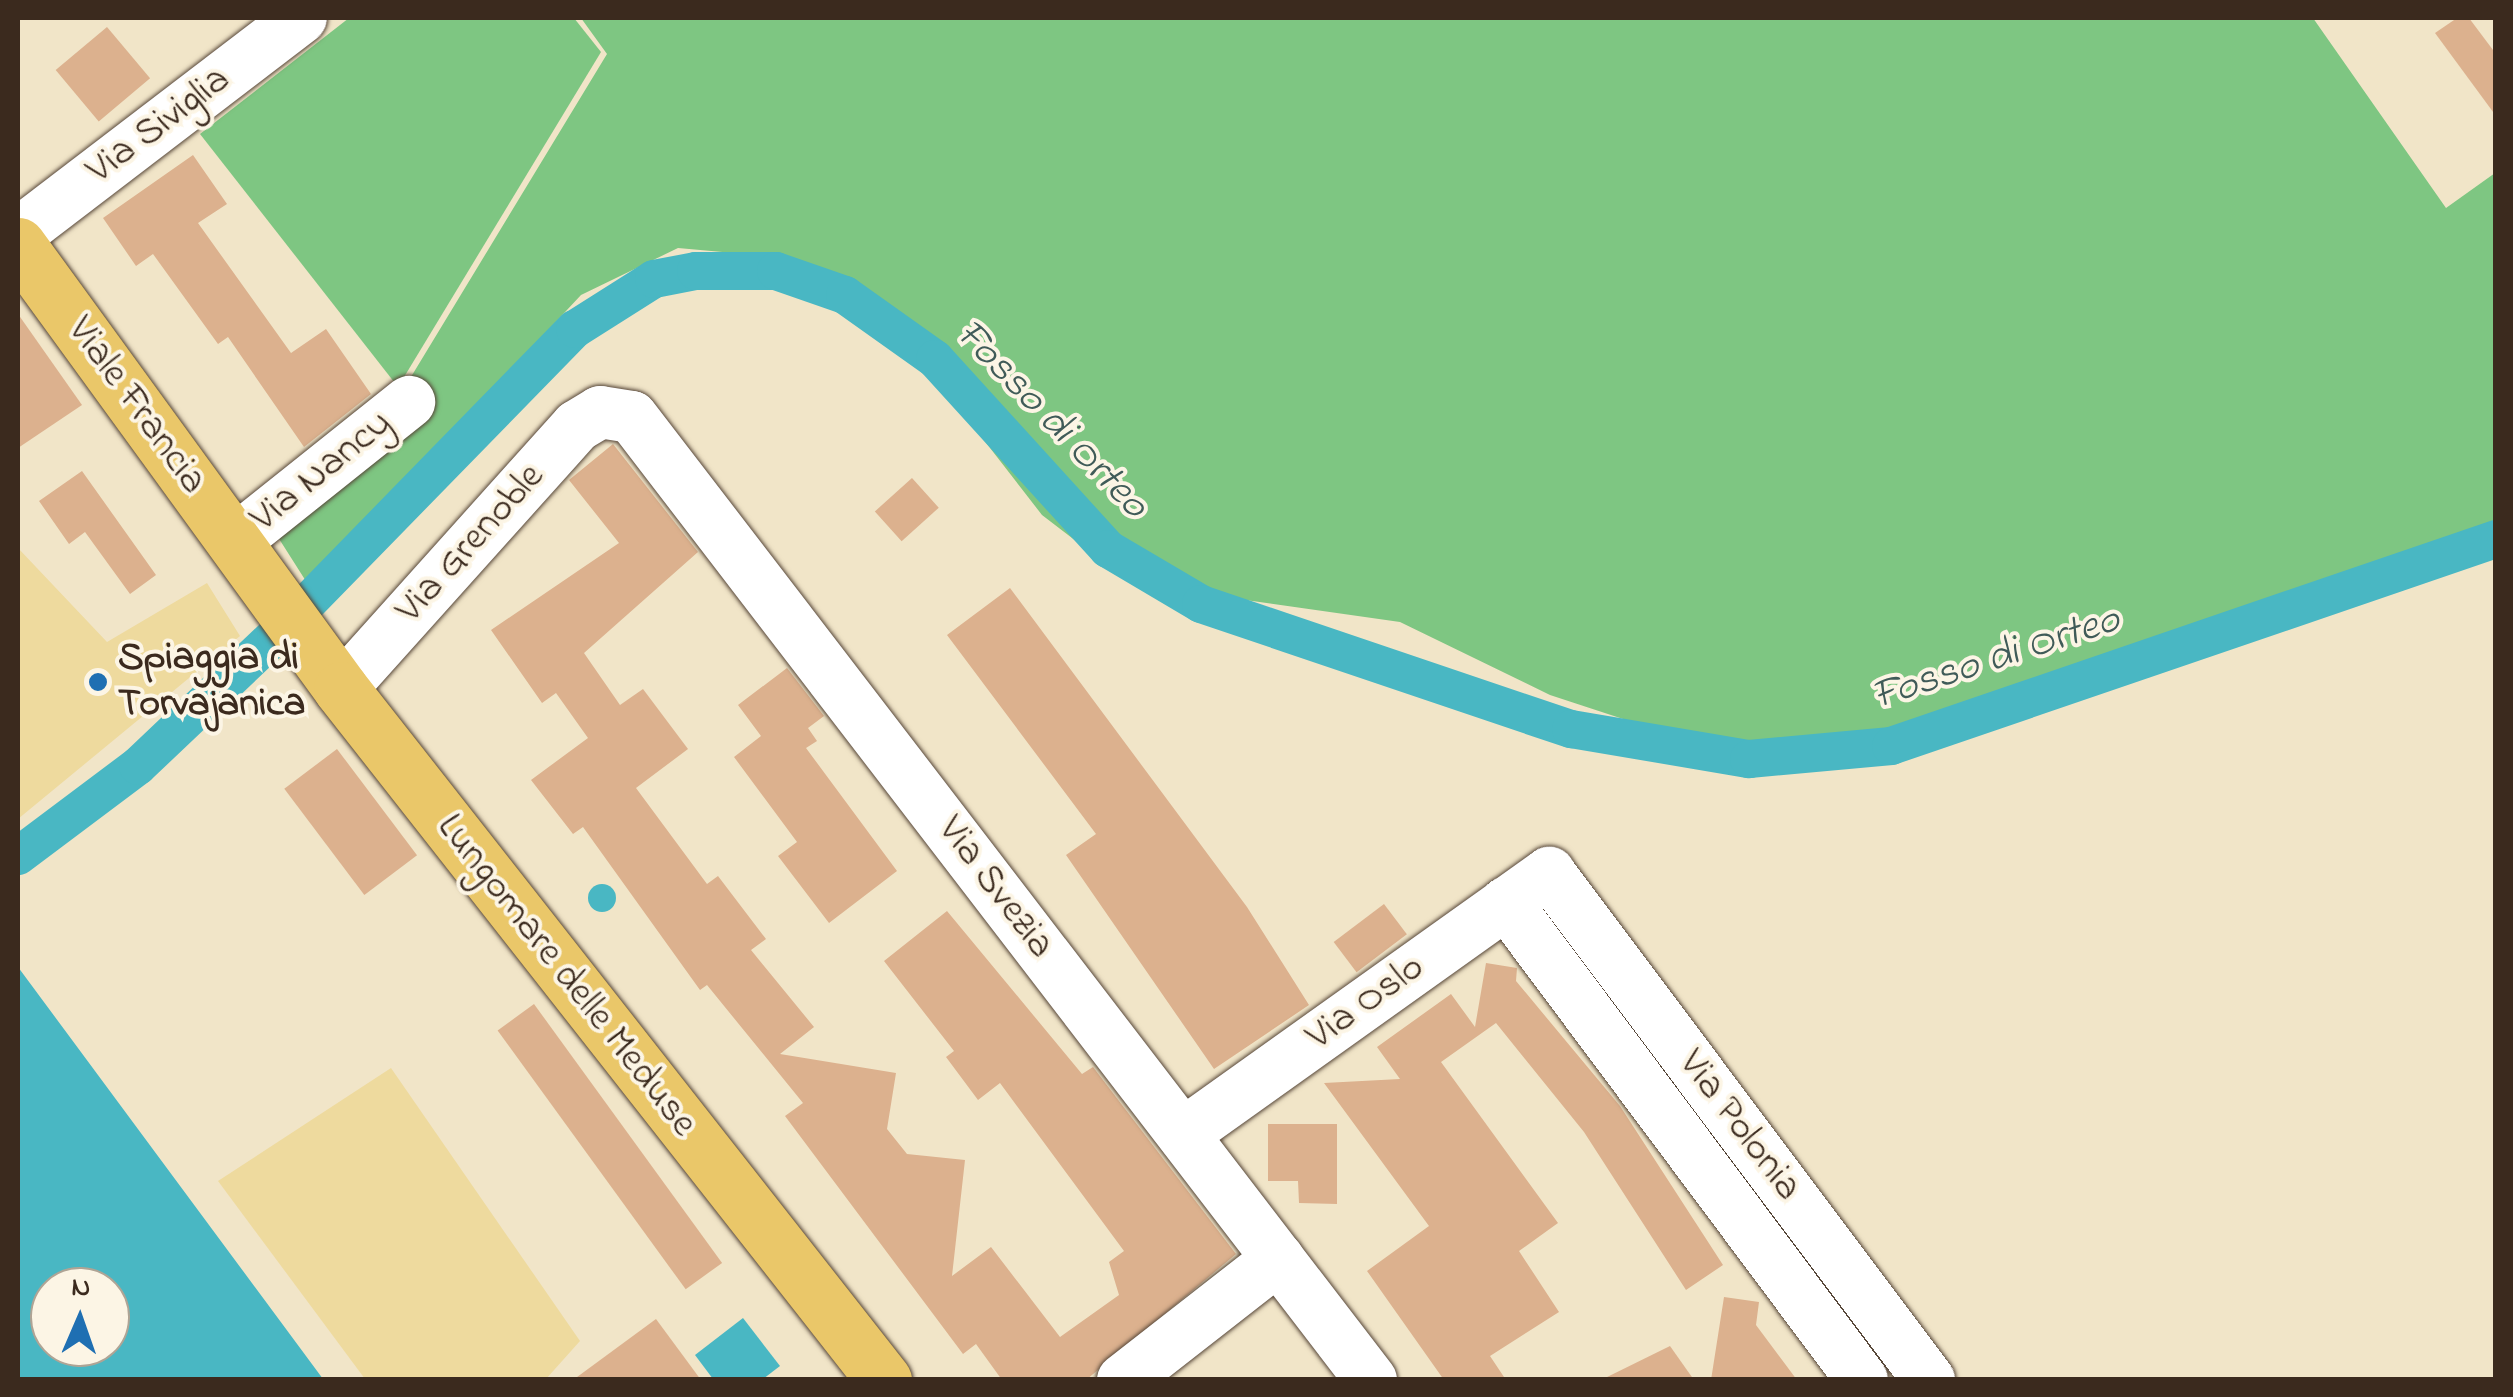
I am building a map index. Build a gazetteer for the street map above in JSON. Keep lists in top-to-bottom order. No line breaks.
{"streets":{"main road":["Viale Francia","Lungomare delle Meduse"],"street":["Via Siviglia","Via Nancy","Via Grenoble","Via Svezia","Via Oslo","Via Polonia"]},"crossings":[["Viale Francia","Via Nancy"],["Viale Francia","Lungomare delle Meduse"],["Via Nancy","Lungomare delle Meduse"],["Via Grenoble","Via Svezia"],["Via Grenoble","Lungomare delle Meduse"],["Via Svezia","Via Oslo"],["Via Oslo","Via Polonia"]],"water":["Fosso di Orteo"],"places":["Spiaggia di Torvajanica"],"north":"top"}
